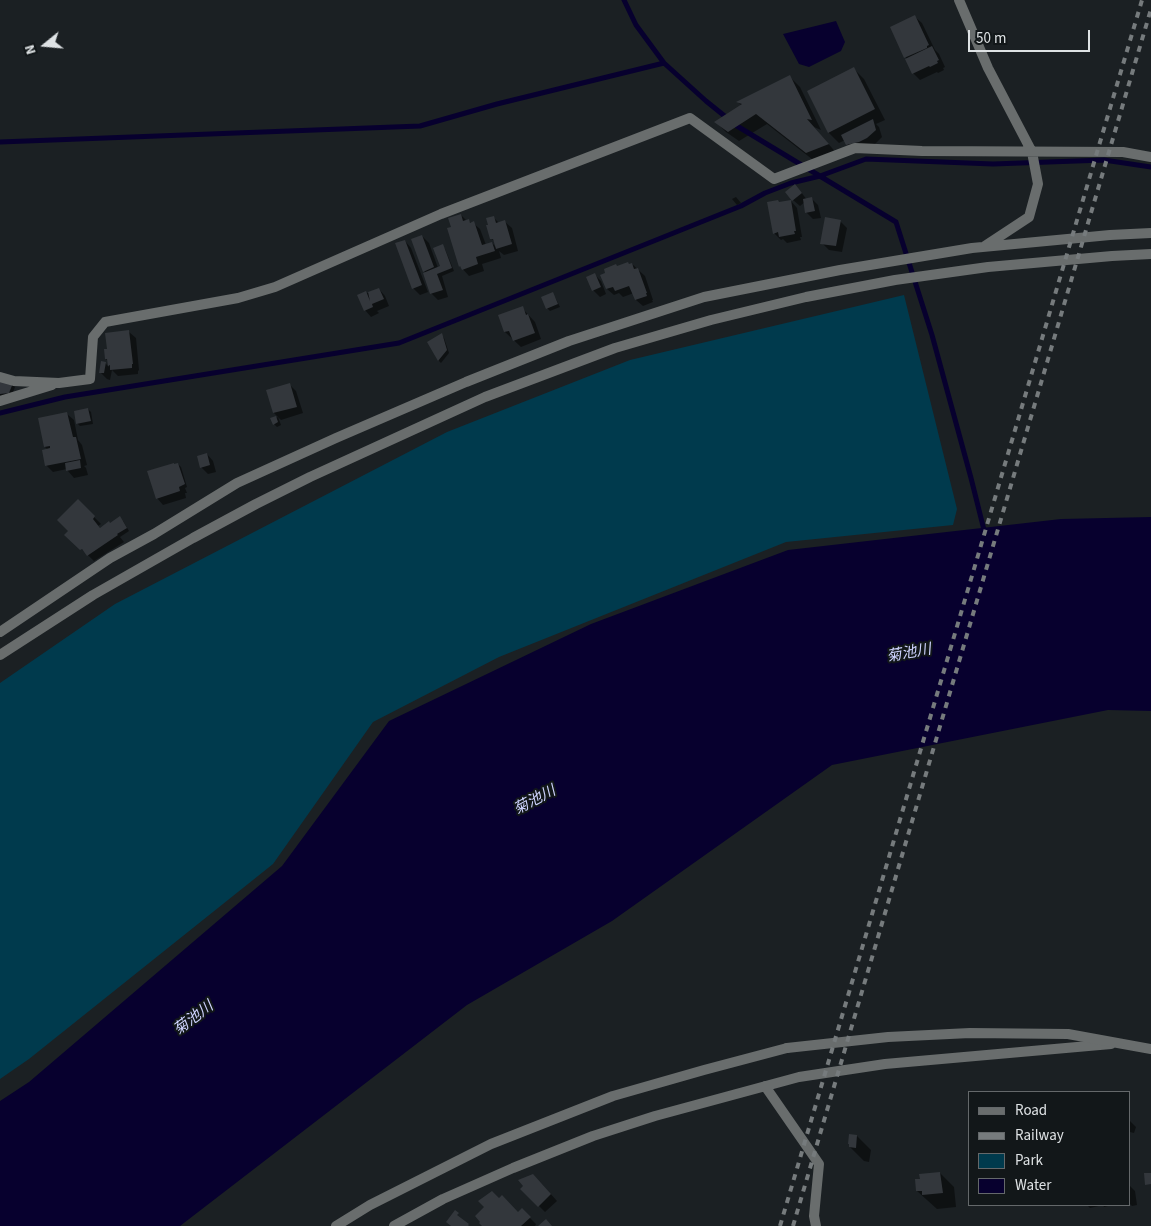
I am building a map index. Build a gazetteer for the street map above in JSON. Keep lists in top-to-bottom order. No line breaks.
{"water":["菊池川"],"legend":["Road","Railway","Park","Water"],"scale_bar":"50 m","north":"left"}
